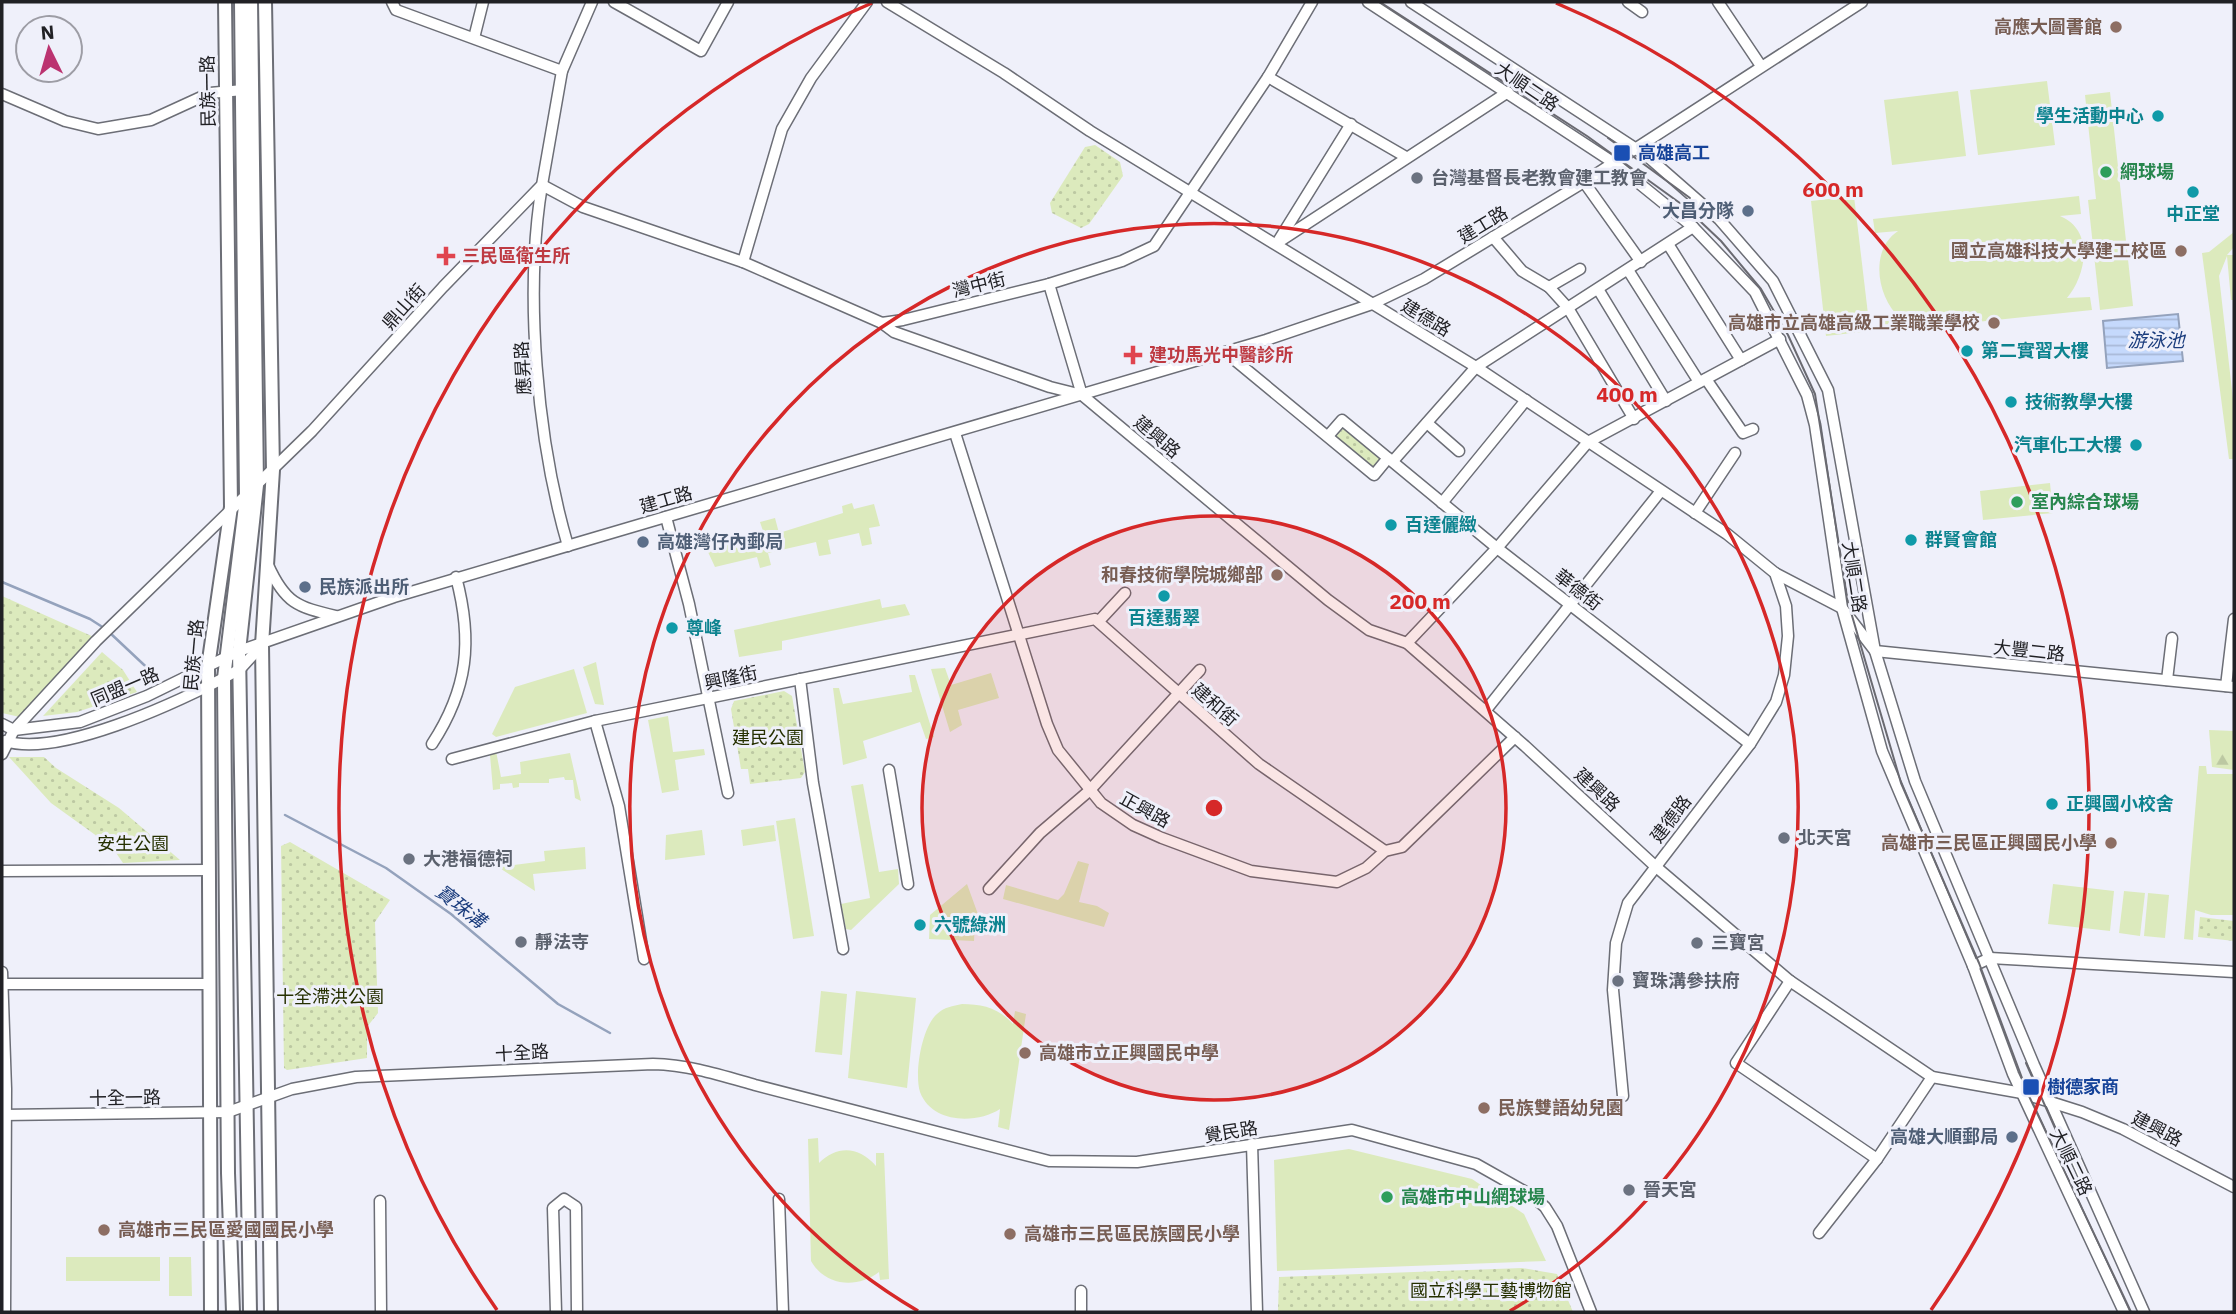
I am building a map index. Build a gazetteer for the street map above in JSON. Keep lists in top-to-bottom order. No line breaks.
{"streets":{"main road":["民族一路"],"street":["大順二路","建工路","灣中街","鼎山街","建德路","應昇路","建興路","華德街","大豐二路","興隆街","同盟一路","建和街","正興路","十全路","十全一路","覺民路"]},"crossings":[["大順二路","建工路"],["大順二路","建德路"],["大順二路","建興路"],["大順二路","大豐二路"],["民族一路","鼎山街"],["民族一路","同盟一路"],["民族一路","十全一路"],["建工路","建德路"],["建工路","應昇路"],["建工路","建興路"],["建工路","同盟一路"],["建工路","正興路"],["灣中街","建德路"],["鼎山街","應昇路"],["鼎山街","同盟一路"],["建德路","建興路"],["建德路","華德街"],["建興路","正興路"],["興隆街","正興路"],["建和街","正興路"],["十全路","十全一路"],["十全路","覺民路"]],"water":["游泳池","寶珠溝"],"parks":["建民公園","安生公園","十全滯洪公園","國立科學工藝博物館"],"places":{"other":["高應大圖書館","學生活動中心","網球場","台灣基督長老教會建工教會","中正堂","大昌分隊","國立高雄科技大學建工校區","高雄市立高雄高級工業職業學校","第二實習大樓","技術教學大樓","汽車化工大樓","室內綜合球場","百達儷緻","群賢會館","高雄灣仔內郵局","和春技術學院城鄉部","民族派出所","百達翡翠","尊峰","正興國小校舍","北天宮","高雄市三民區正興國民小學","大港福德祠","六號綠洲","靜法寺","三寶宮","寶珠溝參扶府","高雄市立正興國民中學","民族雙語幼兒園","高雄大順郵局","晉天宮","高雄市中山網球場","高雄市三民區愛國國民小學","高雄市三民區民族國民小學"],"transit":["高雄高工","樹德家商"],"health":["三民區衛生所","建功馬光中醫診所"]},"north":"top","rings":["600 m","400 m","200 m"]}
